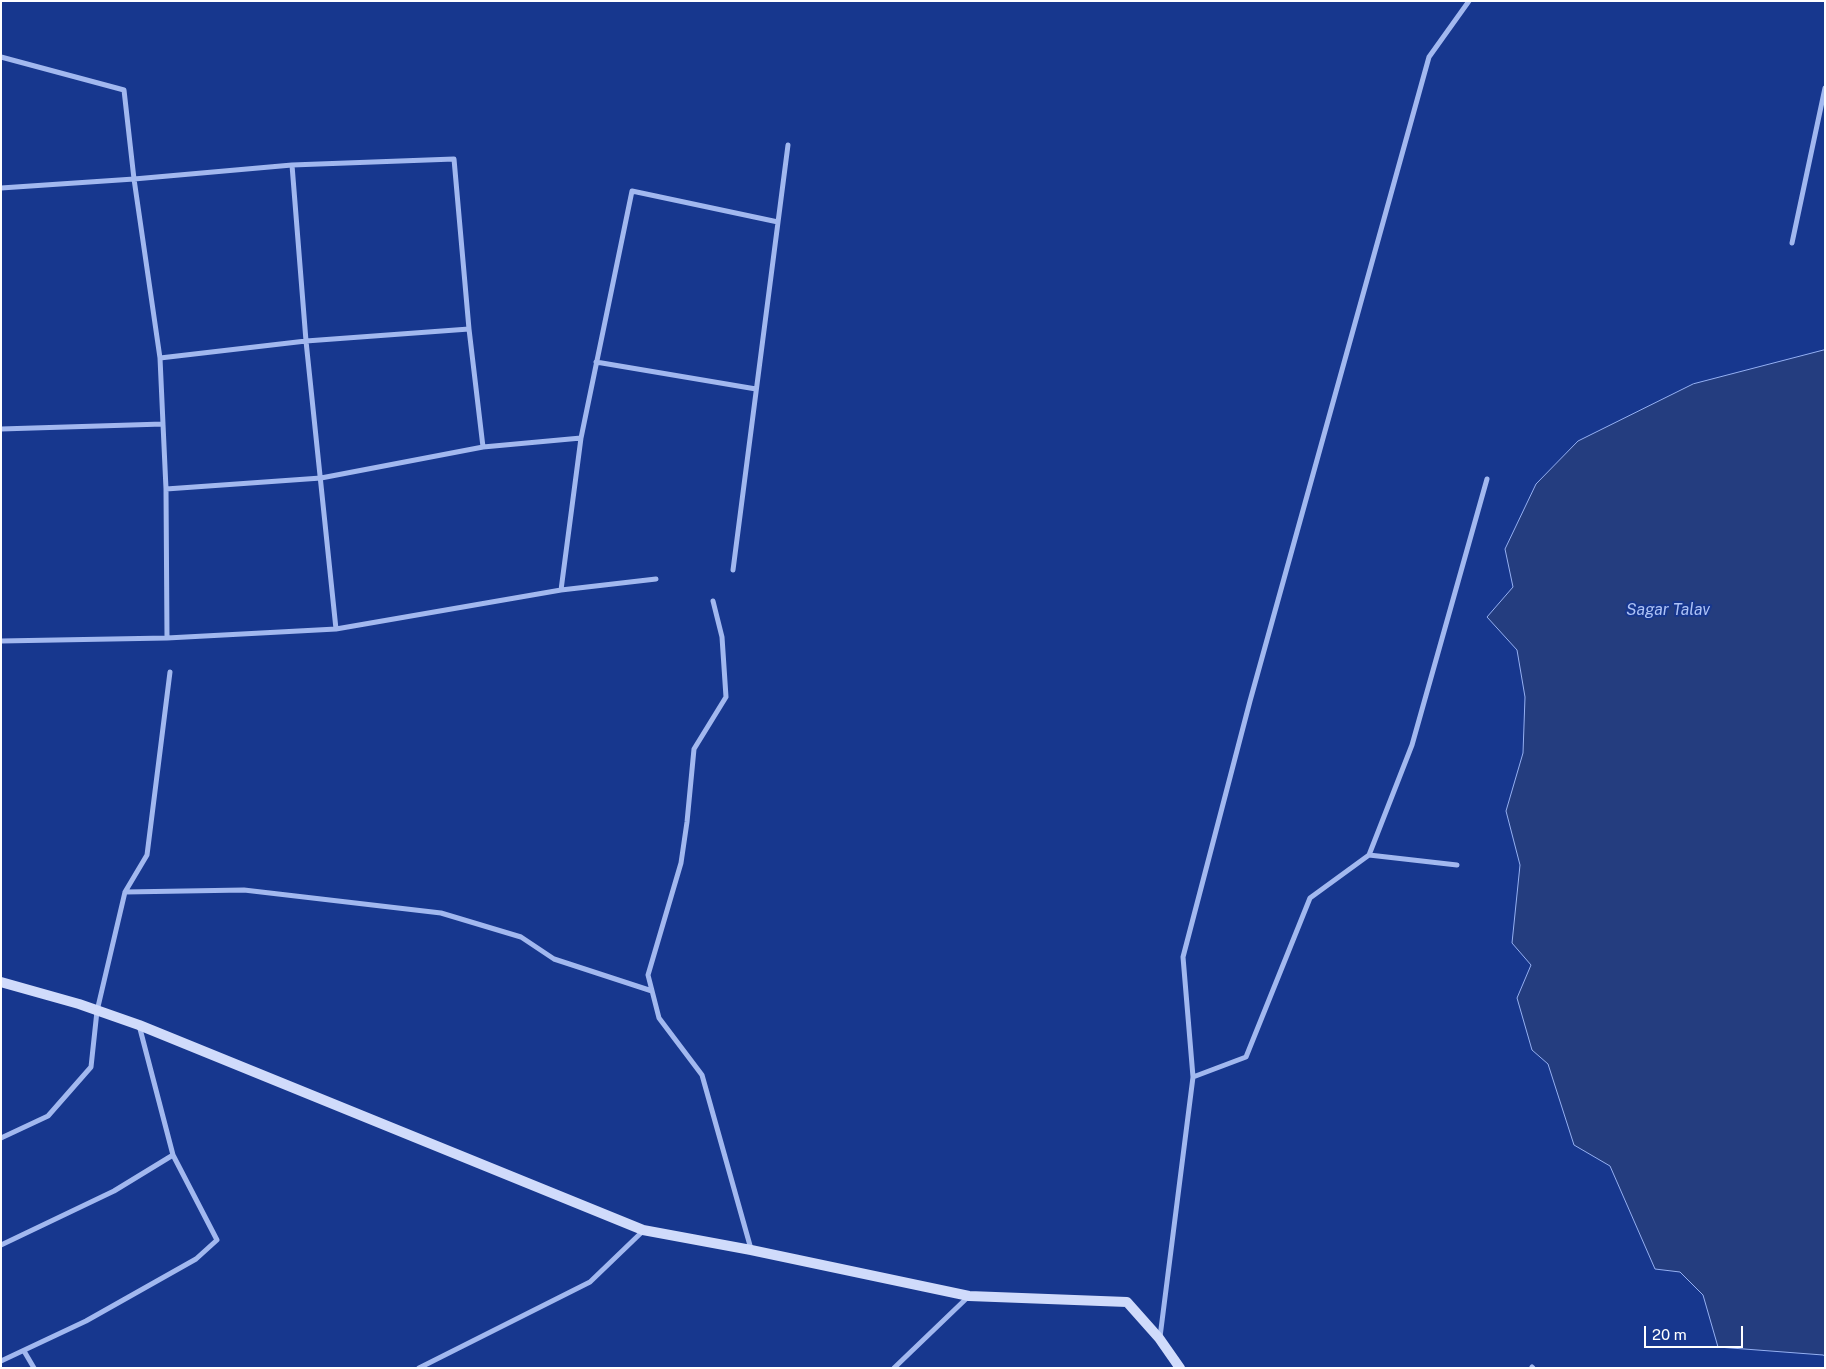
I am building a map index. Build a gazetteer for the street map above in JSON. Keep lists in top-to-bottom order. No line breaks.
{"water":["Sagar Talav"],"scale_bar":"20 m"}
